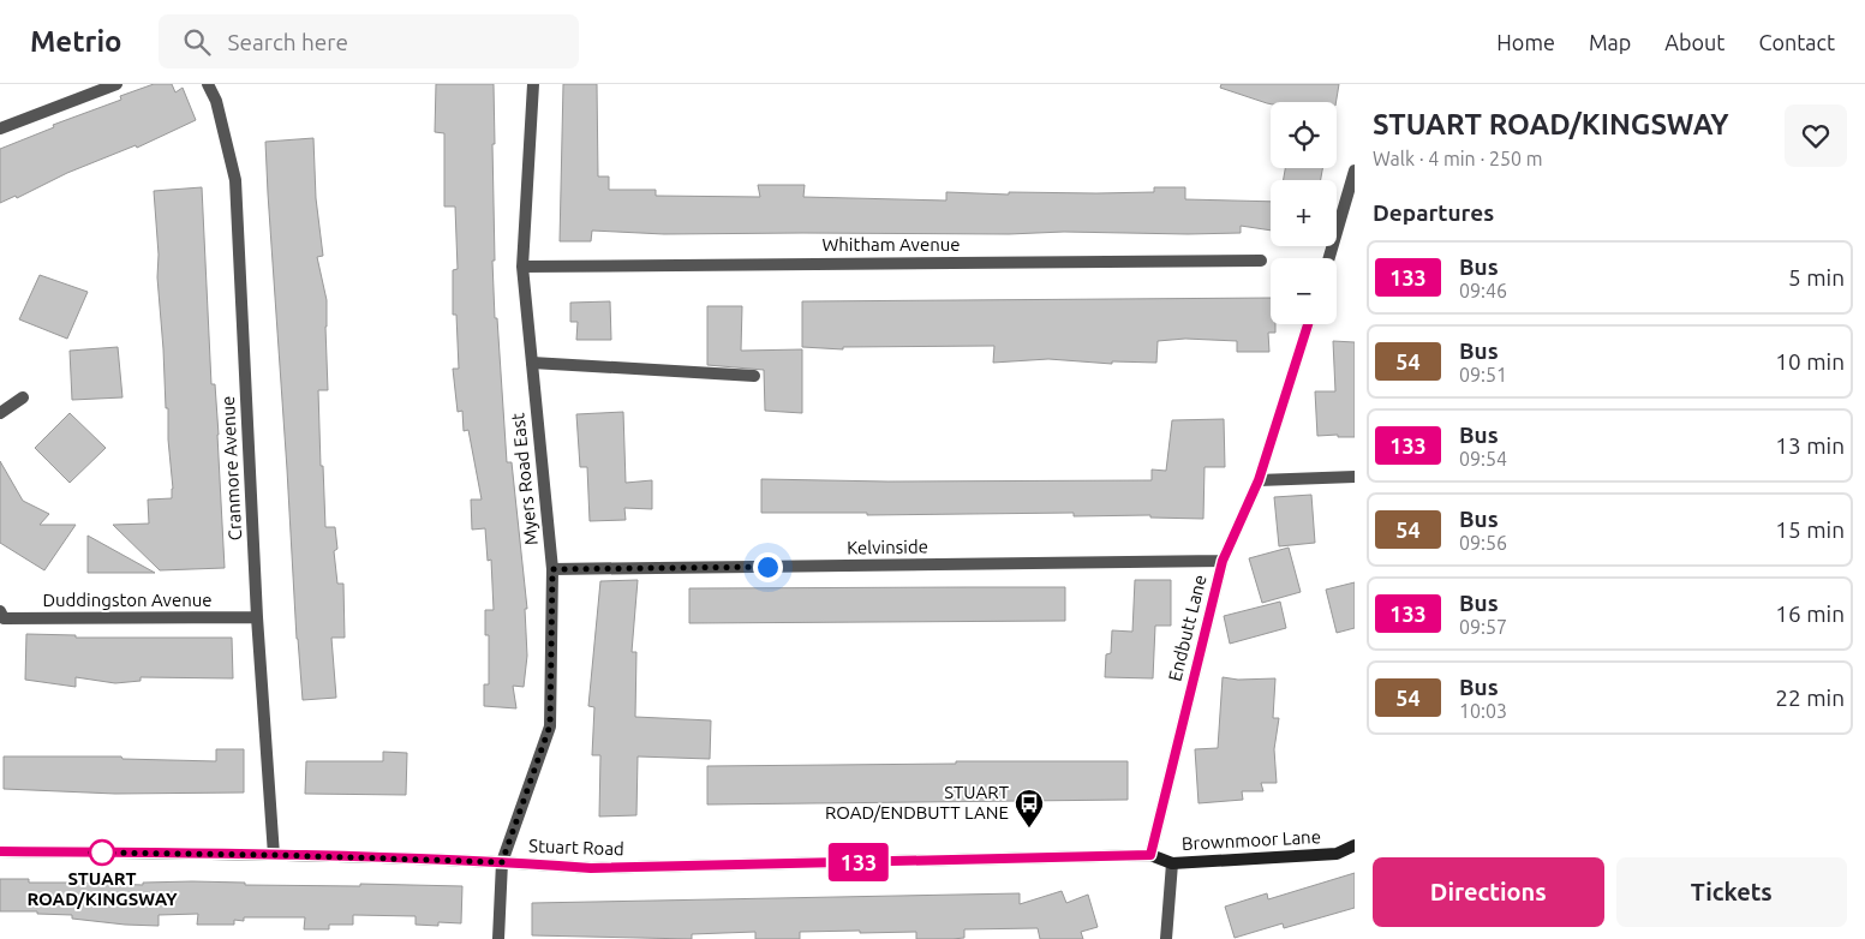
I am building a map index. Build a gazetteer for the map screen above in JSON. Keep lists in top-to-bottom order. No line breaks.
{"streets":{"street":["Whitham Avenue","Cranmore Avenue","Myers Road East","Kelvinside","Duddingston Avenue","Endbutt Lane","Brownmoor Lane","Stuart Road"]},"crossings":[["Whitham Avenue","Myers Road East"],["Cranmore Avenue","Duddingston Avenue"],["Cranmore Avenue","Stuart Road"],["Myers Road East","Kelvinside"],["Myers Road East","Stuart Road"],["Kelvinside","Endbutt Lane"],["Endbutt Lane","Brownmoor Lane"],["Endbutt Lane","Stuart Road"],["Brownmoor Lane","Stuart Road"]],"places":{"bus stop":["STUART ROAD/ENDBUTT LANE"],"other":["STUART ROAD/KINGSWAY"]},"lines":["bus line 133"],"page":{"header":"Metrio","search":"Search here","nav":["Home","Map","About","Contact"],"on_map":"133","heading":[["STUART ROAD/KINGSWAY","Walk · 4 min · 250 m"],"Departures"],"map_buttons":["+","−"],"list":[{"mark":"133","name":"Bus","note":"09:46","value":"5 min"},{"mark":"54","name":"Bus","note":"09:51","value":"10 min"},{"mark":"133","name":"Bus","note":"09:54","value":"13 min"},{"mark":"54","name":"Bus","note":"09:56","value":"15 min"},{"mark":"133","name":"Bus","note":"09:57","value":"16 min"},{"mark":"54","name":"Bus","note":"10:03","value":"22 min"}],"buttons":["Directions","Tickets"]}}
